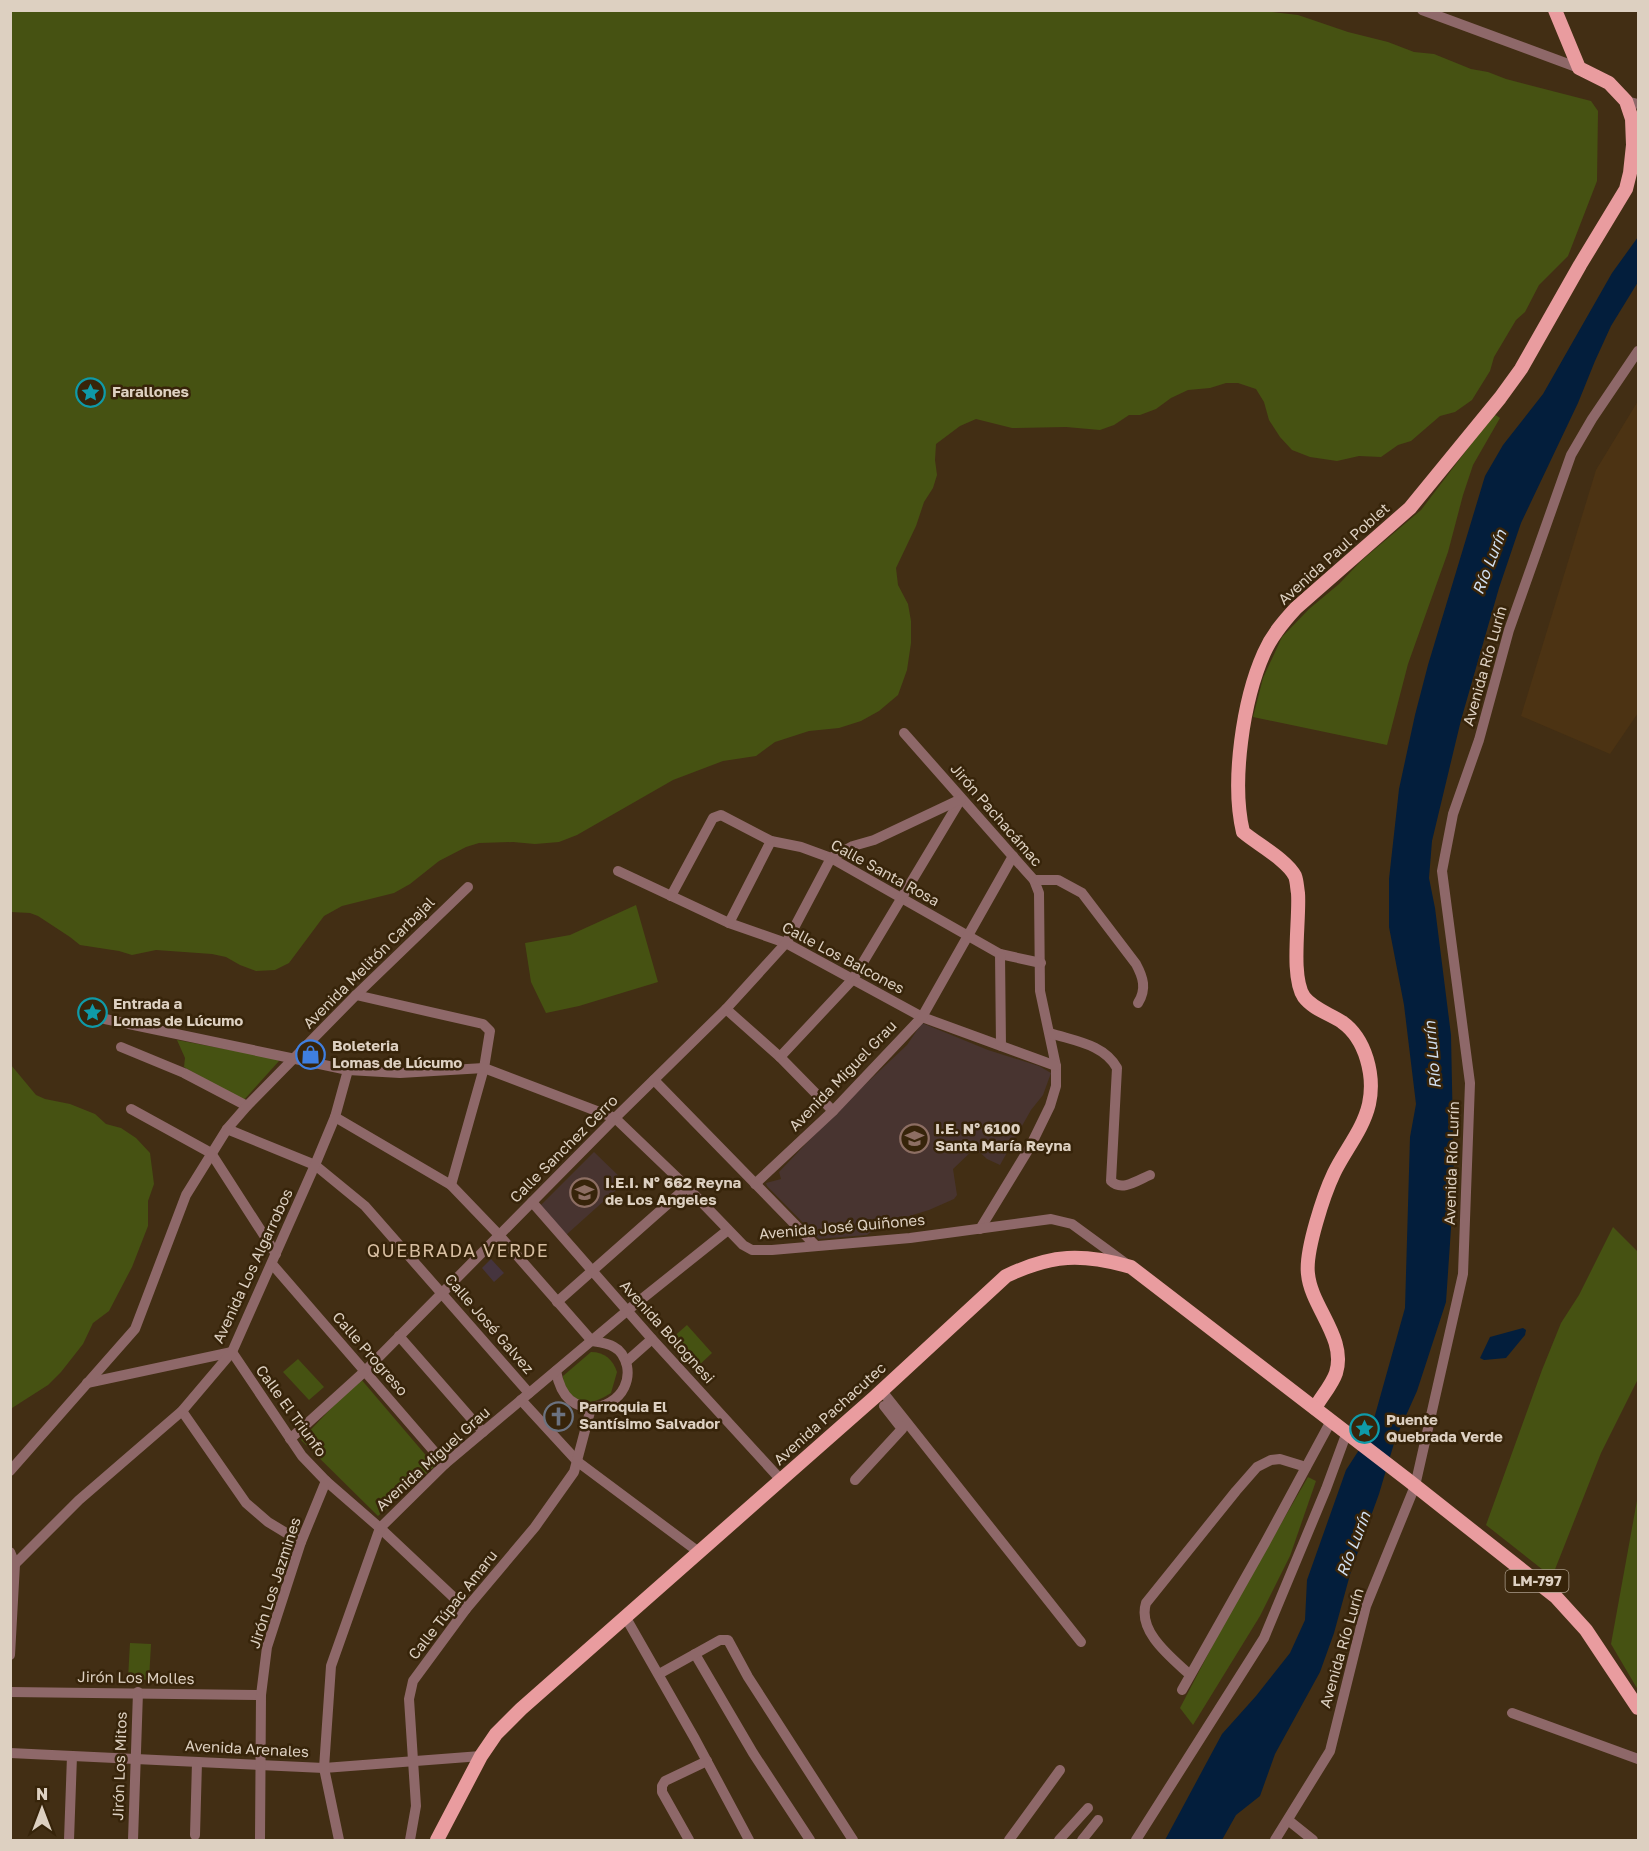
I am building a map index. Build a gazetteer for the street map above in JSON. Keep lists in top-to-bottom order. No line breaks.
{"streets":{"main road":["Avenida Paul Poblet","Avenida Pachacutec","LM-797"],"street":["Avenida Río Lurín","Jirón Pachacámac","Calle Santa Rosa","Calle Los Balcones","Avenida Melitón Carbajal","Avenida Miguel Grau","Calle Sanchez Cerro","Avenida José Quiñones","Avenida Los Algarrobos","Calle José Galvez","Avenida Bolognesi","Calle Progreso","Calle El Triunfo","Jirón Los Jazmines","Calle Túpac Amaru","Jirón Los Molles","Avenida Arenales","Jirón Los Mitos"]},"crossings":[["Avenida Paul Poblet","Avenida Pachacutec"],["Avenida Paul Poblet","LM-797"],["Avenida Río Lurín","LM-797"],["Jirón Pachacámac","Calle Santa Rosa"],["Jirón Pachacámac","Calle Los Balcones"],["Jirón Pachacámac","Avenida Miguel Grau"],["Jirón Pachacámac","Avenida José Quiñones"],["Calle Santa Rosa","Calle Los Balcones"],["Calle Santa Rosa","Avenida Miguel Grau"],["Calle Santa Rosa","Calle Sanchez Cerro"],["Calle Los Balcones","Avenida Miguel Grau"],["Calle Los Balcones","Calle Sanchez Cerro"],["Avenida Melitón Carbajal","Avenida José Quiñones"],["Avenida Melitón Carbajal","Calle José Galvez"],["Avenida Melitón Carbajal","Calle Progreso"],["Avenida Miguel Grau","Avenida José Quiñones"],["Avenida Miguel Grau","Calle José Galvez"],["Avenida Miguel Grau","Avenida Bolognesi"],["Avenida Miguel Grau","Calle Progreso"],["Avenida Miguel Grau","Calle El Triunfo"],["Avenida Miguel Grau","Calle Túpac Amaru"],["Avenida Miguel Grau","Avenida Arenales"],["Calle Sanchez Cerro","Avenida José Quiñones"],["Calle Sanchez Cerro","Calle José Galvez"],["Calle Sanchez Cerro","Avenida Bolognesi"],["Calle Sanchez Cerro","Calle Progreso"],["Calle Sanchez Cerro","Calle El Triunfo"],["Avenida José Quiñones","Avenida Los Algarrobos"],["Avenida José Quiñones","Avenida Pachacutec"],["Avenida Los Algarrobos","Calle José Galvez"],["Avenida Los Algarrobos","Calle Progreso"],["Avenida Los Algarrobos","Calle El Triunfo"],["Calle José Galvez","Avenida Pachacutec"],["Calle José Galvez","Calle Túpac Amaru"],["Avenida Bolognesi","Avenida Pachacutec"],["Calle El Triunfo","Jirón Los Jazmines"],["Calle El Triunfo","Calle Túpac Amaru"],["Avenida Pachacutec","LM-797"],["Avenida Pachacutec","Avenida Arenales"],["Jirón Los Jazmines","Jirón Los Molles"],["Jirón Los Jazmines","Avenida Arenales"],["Calle Túpac Amaru","Avenida Arenales"],["Jirón Los Molles","Jirón Los Mitos"],["Avenida Arenales","Jirón Los Mitos"]],"districts":["QUEBRADA VERDE"],"water":["Río Lurín"],"places":{"place":["Farallones","Entrada a Lomas de Lúcumo","Puente Quebrada Verde"],"shop":["Boleteria Lomas de Lúcumo"],"school or university":["I.E. N° 6100 Santa María Reyna","I.E.I. N° 662 Reyna de Los Angeles"],"church":["Parroquia El Santísimo Salvador"]},"north":"top"}
